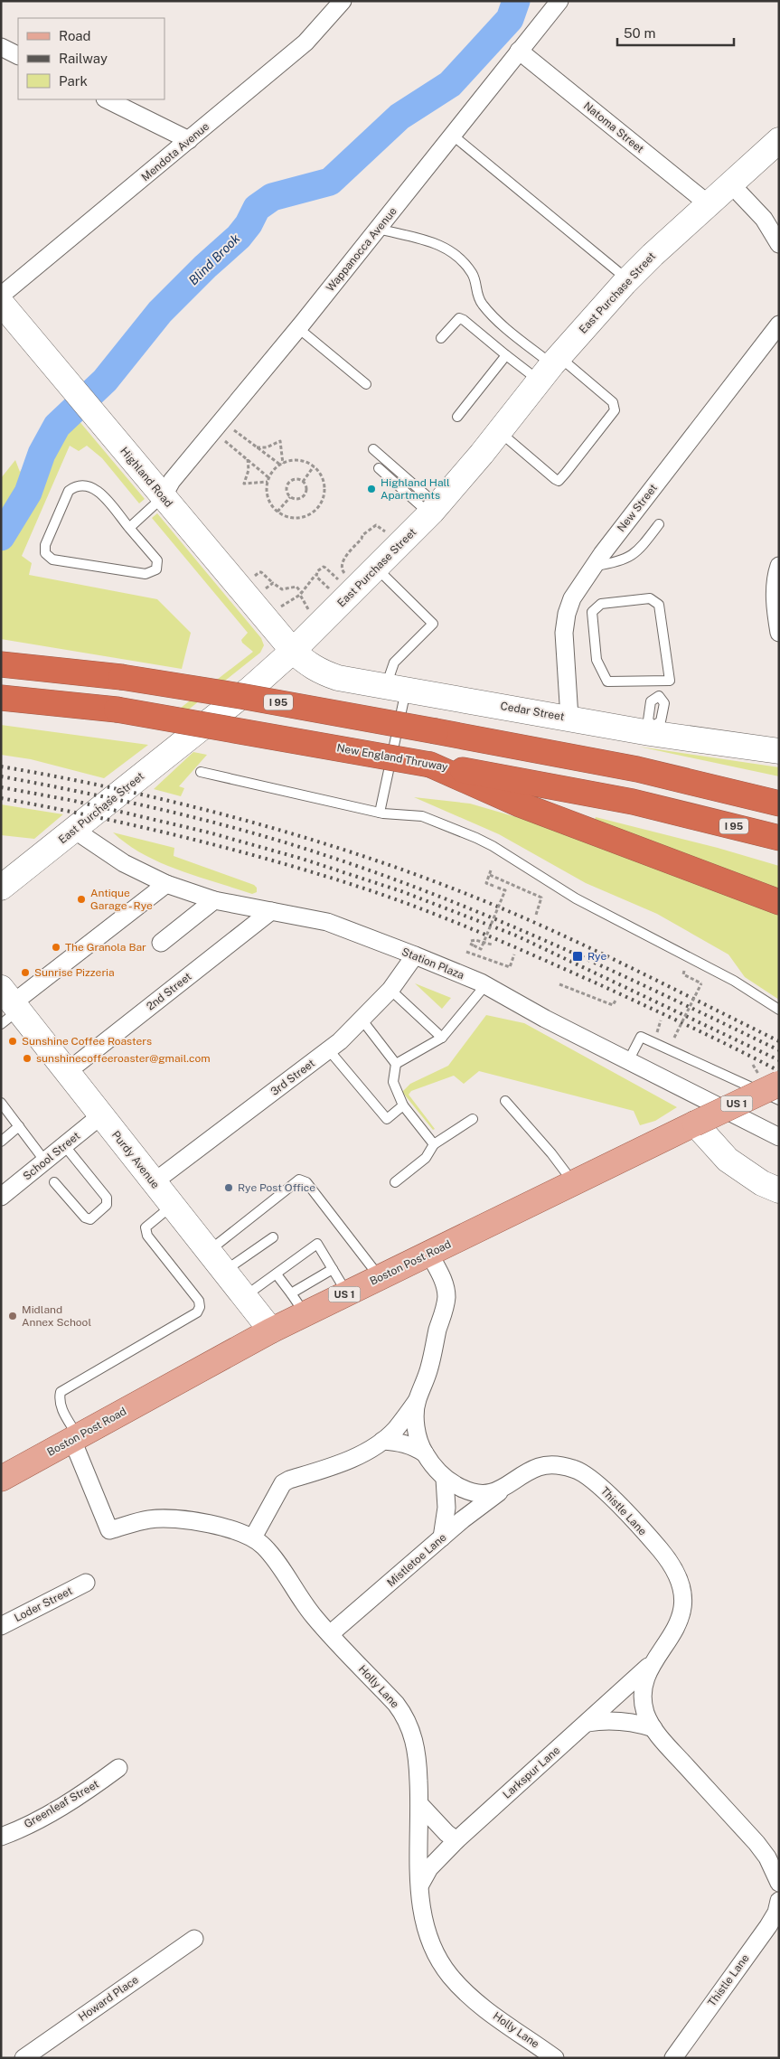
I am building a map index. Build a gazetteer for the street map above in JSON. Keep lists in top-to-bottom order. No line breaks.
{"streets":{"highway":["I 95","New England Thruway"],"main road":["US 1","Boston Post Road"],"street":["Natoma Street","Mendota Avenue","Wappanocca Avenue","East Purchase Street","Highland Road","New Street","Cedar Street","Station Plaza","2nd Street","3rd Street","School Street","Purdy Avenue","Thistle Lane","Mistletoe Lane","Loder Street","Holly Lane","Larkspur Lane","Greenleaf Street","Howard Place"]},"crossings":[["Natoma Street","Wappanocca Avenue"],["Natoma Street","East Purchase Street"],["Wappanocca Avenue","Highland Road"],["East Purchase Street","Highland Road"],["East Purchase Street","Cedar Street"],["East Purchase Street","Station Plaza"],["Highland Road","Cedar Street"],["New Street","Cedar Street"],["Station Plaza","2nd Street"],["Station Plaza","3rd Street"],["2nd Street","Purdy Avenue"],["3rd Street","Purdy Avenue"],["School Street","Purdy Avenue"],["Purdy Avenue","Boston Post Road"],["Boston Post Road","Thistle Lane"],["Boston Post Road","Holly Lane"],["Thistle Lane","Mistletoe Lane"],["Thistle Lane","Larkspur Lane"],["Mistletoe Lane","Holly Lane"],["Holly Lane","Larkspur Lane"]],"water":["Blind Brook"],"places":{"other":["Highland Hall Apartments","Antique Garage - Rye","The Granola Bar","Sunrise Pizzeria","Sunshine Coffee Roasters","sunshinecoffeeroaster@gmail.com","Rye Post Office","Midland Annex School"],"transit":["Rye"]},"legend":["Road","Railway","Park"],"scale_bar":"50 m"}
